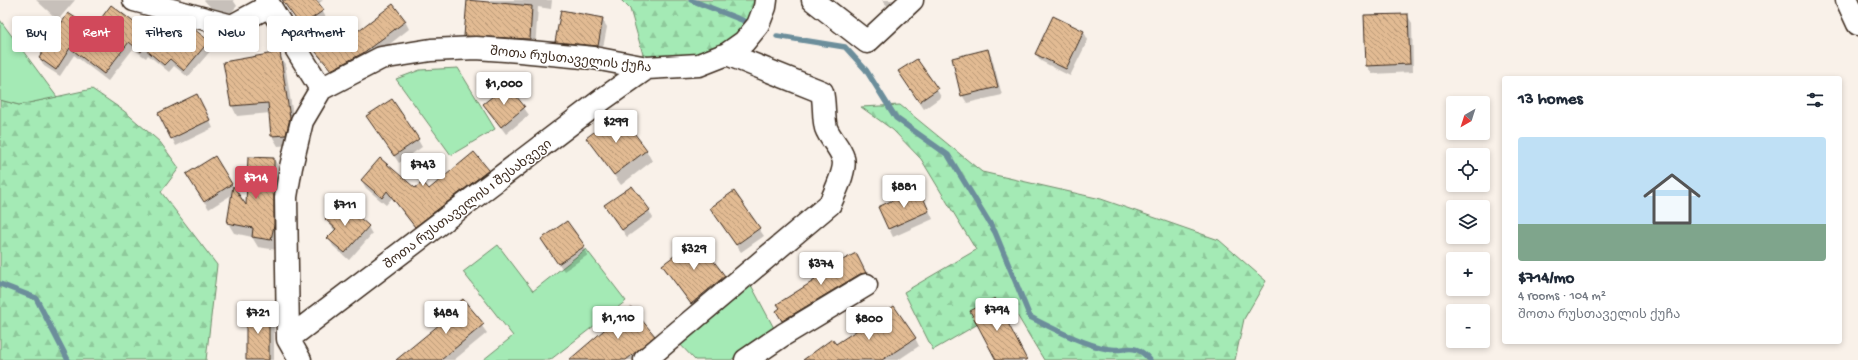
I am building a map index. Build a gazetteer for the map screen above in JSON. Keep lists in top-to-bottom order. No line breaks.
{"streets":{"street":["შოთა რუსთაველის ქუჩა","შოთა რუსთაველის I შესახვევი"]},"crossings":[["შოთა რუსთაველის ქუჩა","შოთა რუსთაველის I შესახვევი"]],"north":"bottom left","page":{"chip":["Buy","Rent","Filters","New","Apartment"],"price":["$1,000","$299","$743","$714","$881","$711","$329","$374","$794","$721","$484","$1,110","$800"],"heading":"13 homes","map_buttons":["+","−"],"list":[{"name":"$714/mo","note":"4 rooms · 104 m² · შოთა რუსთაველის ქუჩა"}]}}
